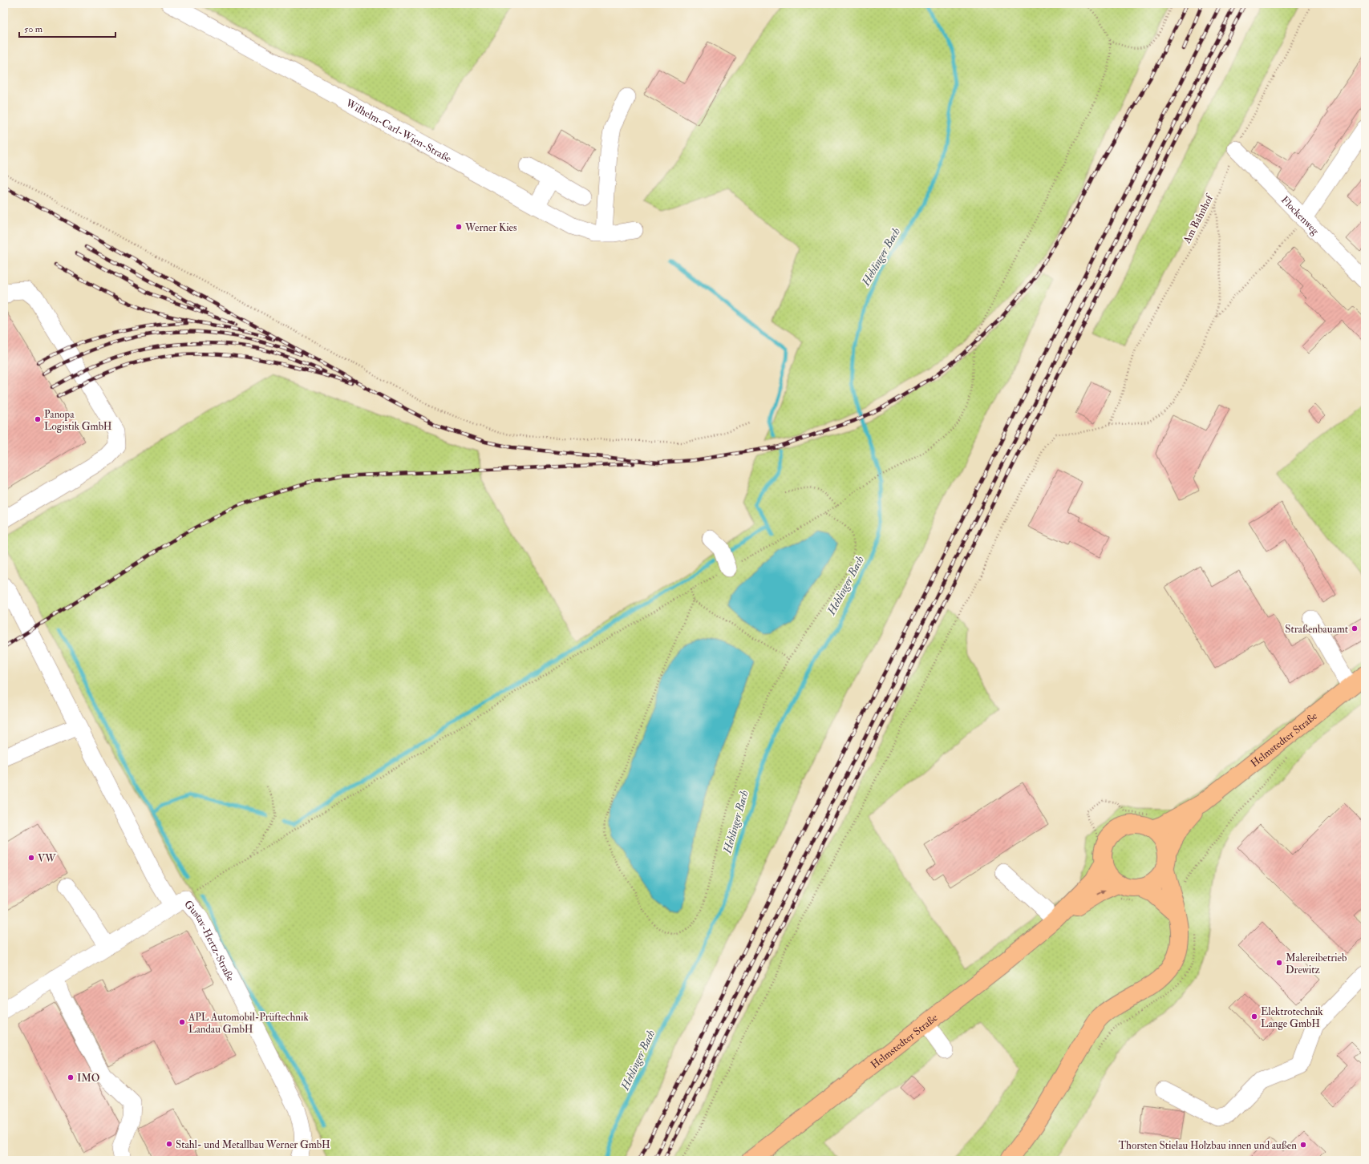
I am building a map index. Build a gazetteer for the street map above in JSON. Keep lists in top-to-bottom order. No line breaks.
{"streets":{"main road":["Helmstedter Straße"],"street":["Wilhelm-Carl-Wien-Straße","Flockenweg","Gustav-Hertz-Straße"],"path":["Am Bahnhof"]},"crossings":[["Flockenweg","Am Bahnhof"]],"water":["Hehlinger Bach"],"places":["Werner Kies","Panopa Logistik GmbH","Straßenbauamt","VW","Malereibetrieb Drewitz","Elektrotechnik Lange GmbH","APL Automobil-Prüftechnik Landau GmbH","IMO","Stahl- und Metallbau Werner GmbH","Thorsten Stielau Holzbau innen und außen"],"scale_bar":"50 m"}
